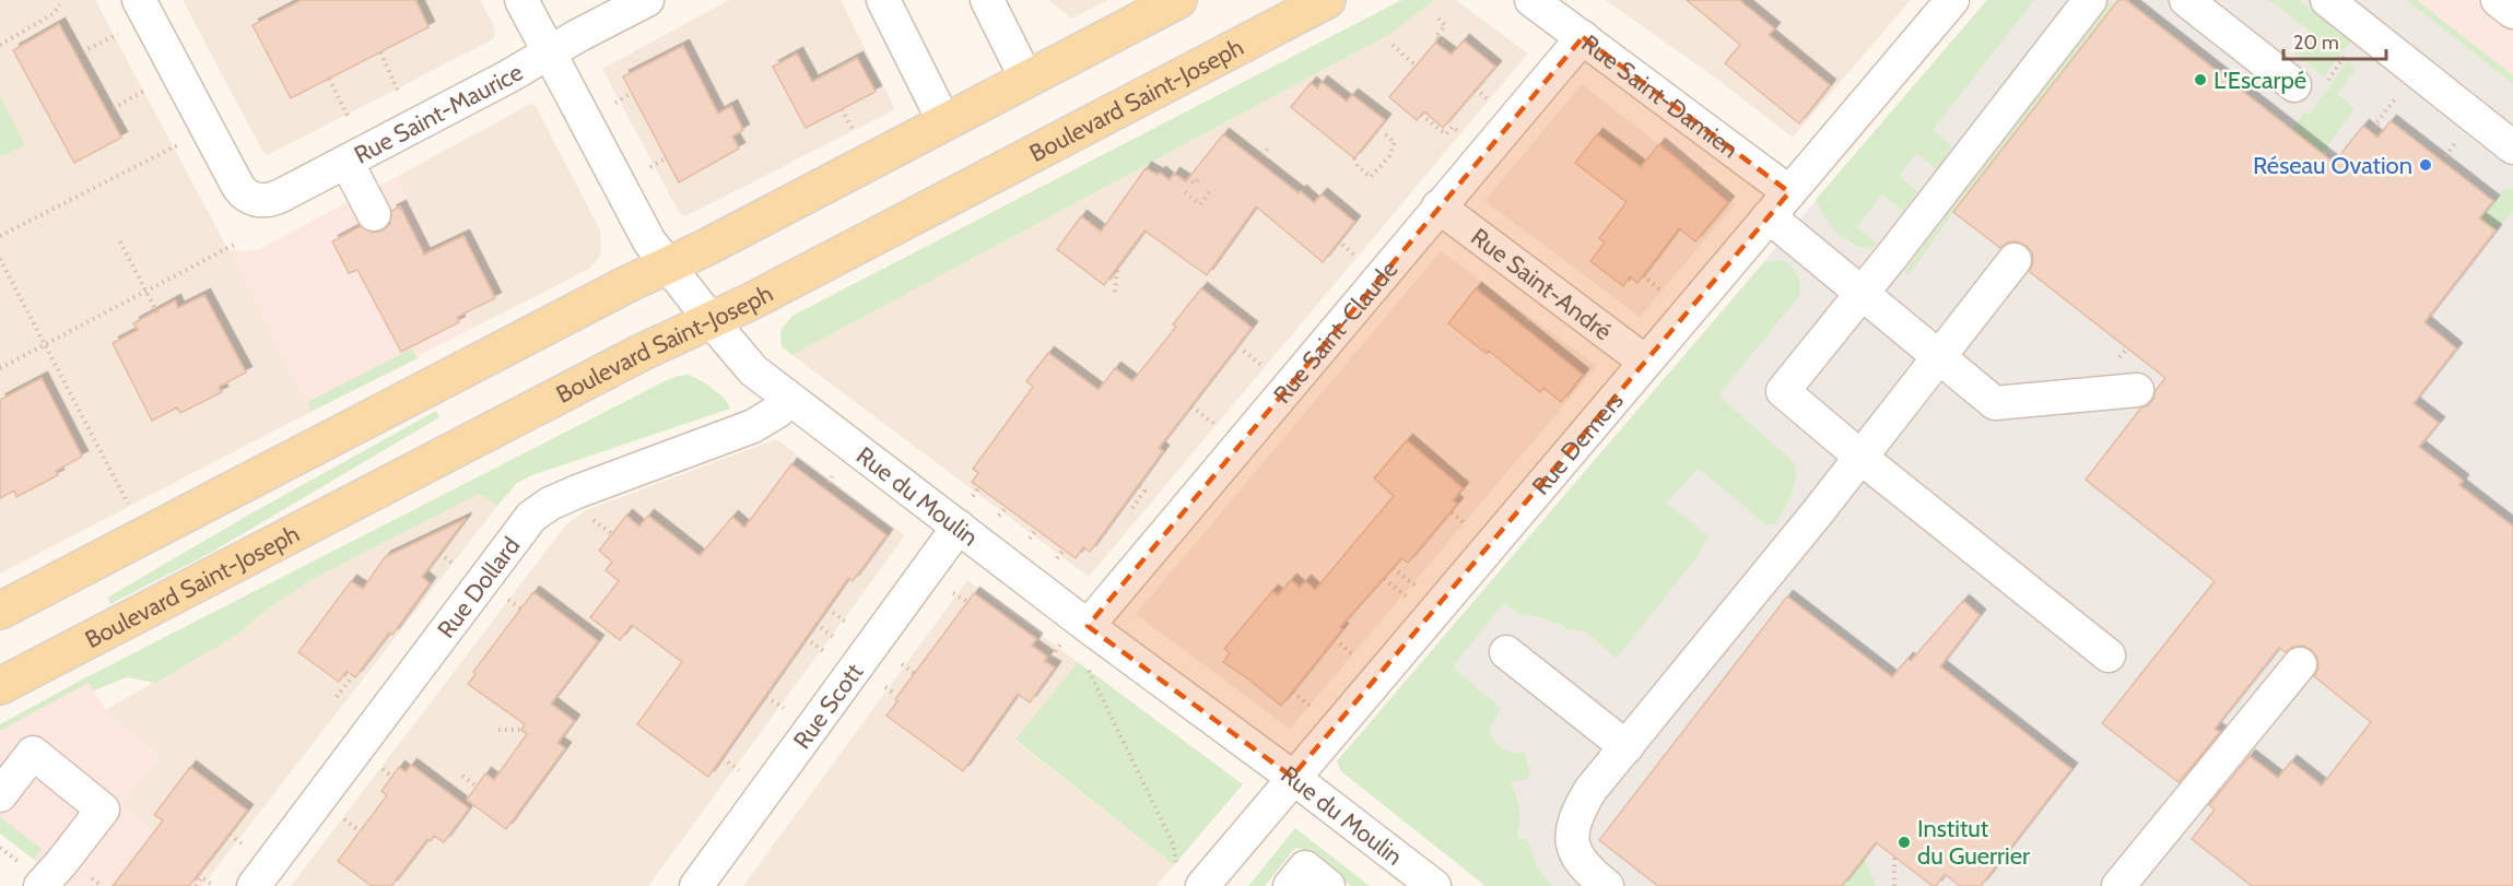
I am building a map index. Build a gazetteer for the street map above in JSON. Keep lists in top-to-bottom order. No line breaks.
{"streets":{"main road":["Boulevard Saint-Joseph"],"street":["Rue Saint-Damien","Rue Saint-Maurice","Rue Saint-André","Rue Saint-Claude","Rue Demers","Rue du Moulin","Rue Dollard","Rue Scott"]},"crossings":[["Rue Saint-Damien","Rue Saint-Claude"],["Rue Saint-Damien","Rue Demers"],["Boulevard Saint-Joseph","Rue du Moulin"],["Rue Saint-Maurice","Rue du Moulin"],["Rue Saint-André","Rue Saint-Claude"],["Rue Saint-André","Rue Demers"],["Rue Saint-Claude","Rue du Moulin"],["Rue Demers","Rue du Moulin"],["Rue du Moulin","Rue Dollard"],["Rue du Moulin","Rue Scott"]],"places":["L'Escarpé","Réseau Ovation","Institut du Guerrier"],"scale_bar":"20 m"}
